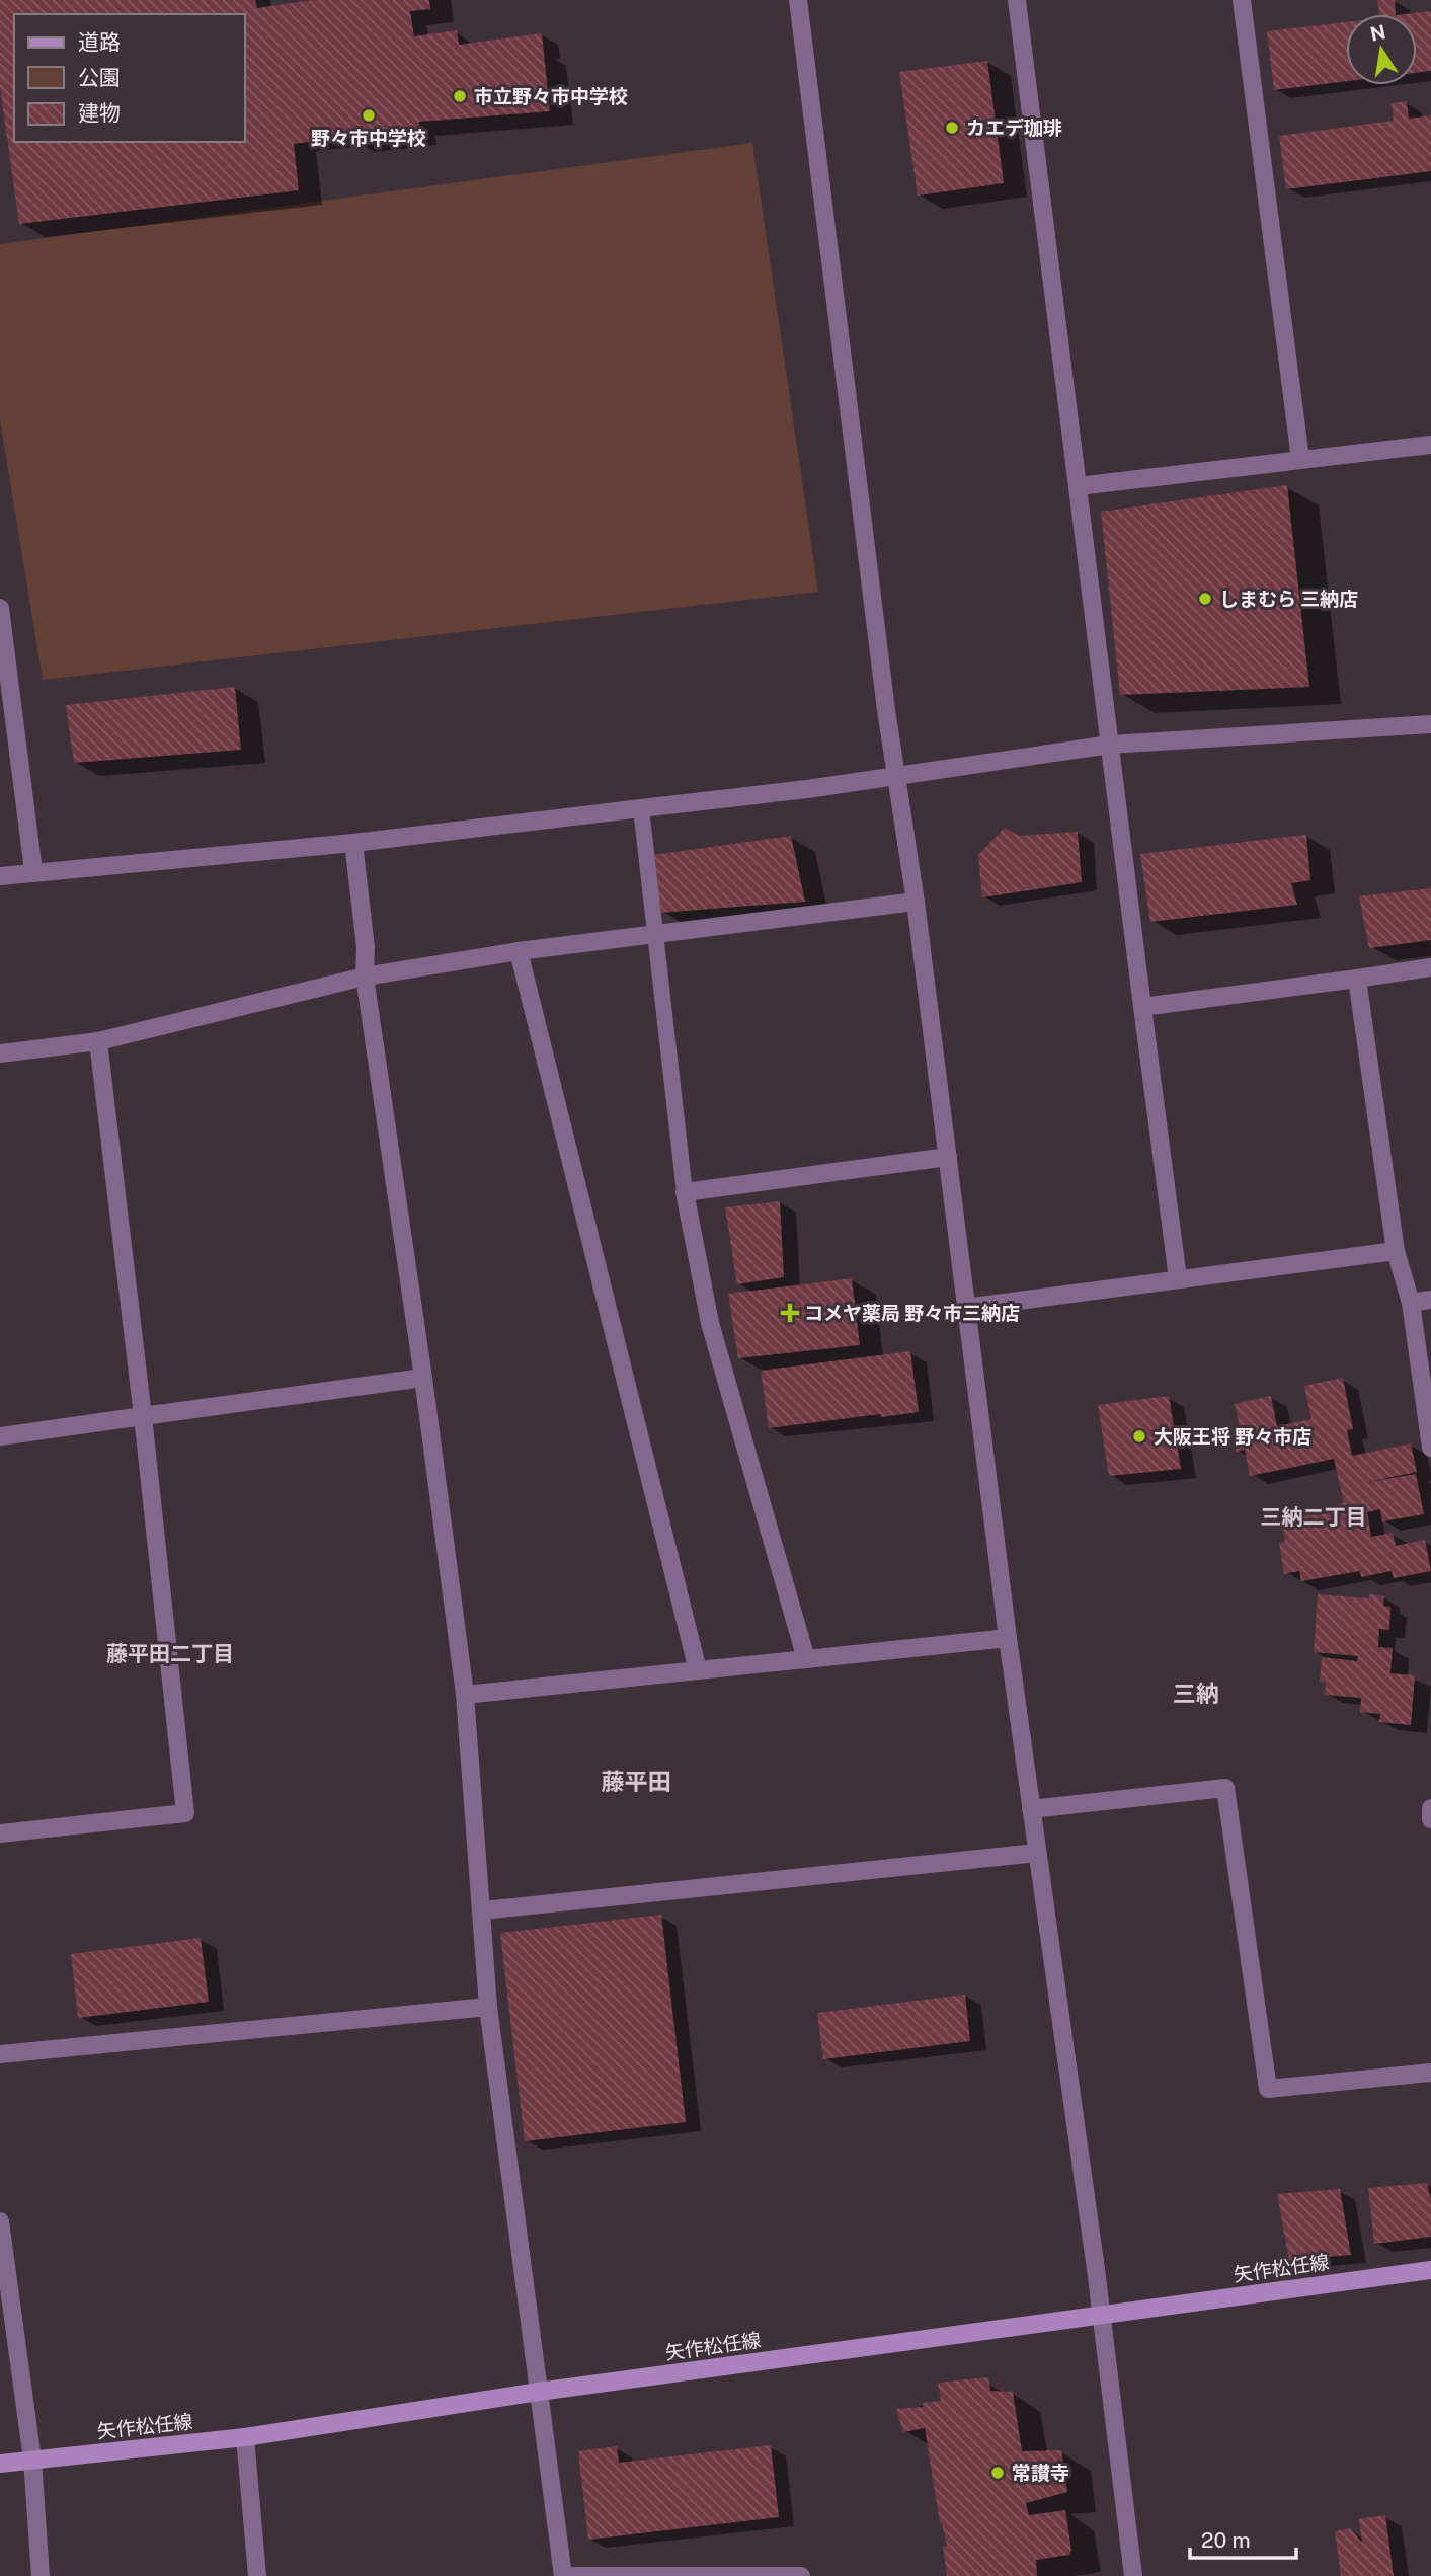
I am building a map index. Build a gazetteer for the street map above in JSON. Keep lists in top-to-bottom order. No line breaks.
{"streets":{"main road":["矢作松任線"]},"districts":["三納二丁目","藤平田二丁目","三納","藤平田"],"places":{"other":["市立野々市中学校","野々市中学校","カエデ珈琲","しまむら 三納店","大阪王将 野々市店","常讃寺"],"health":["コメヤ薬局 野々市三納店"]},"legend":["道路","公園","建物"],"scale_bar":"20 m","north":"top"}
